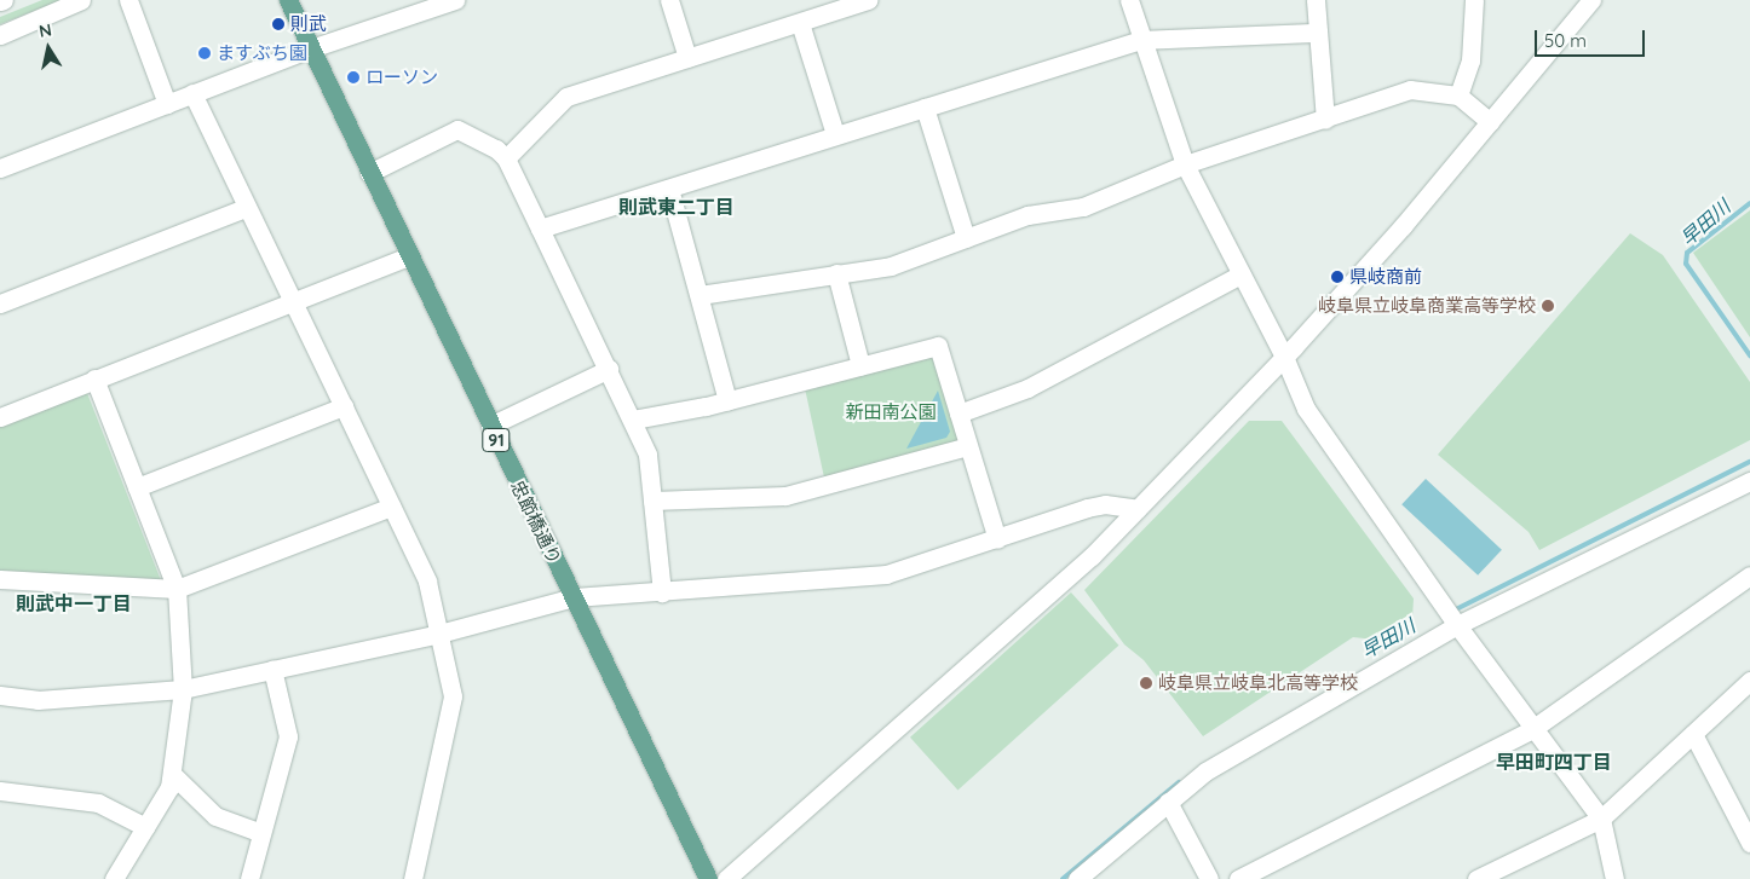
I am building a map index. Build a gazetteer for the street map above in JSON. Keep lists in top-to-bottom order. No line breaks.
{"streets":{"main road":["91","忠節橋通り"]},"districts":["則武東二丁目","則武中一丁目","早田町四丁目"],"water":["早田川"],"parks":["新田南公園"],"places":["則武","ますぶち園","ローソン","県岐商前","岐阜県立岐阜商業高等学校","岐阜県立岐阜北高等学校"],"scale_bar":"50 m","north":"top"}
